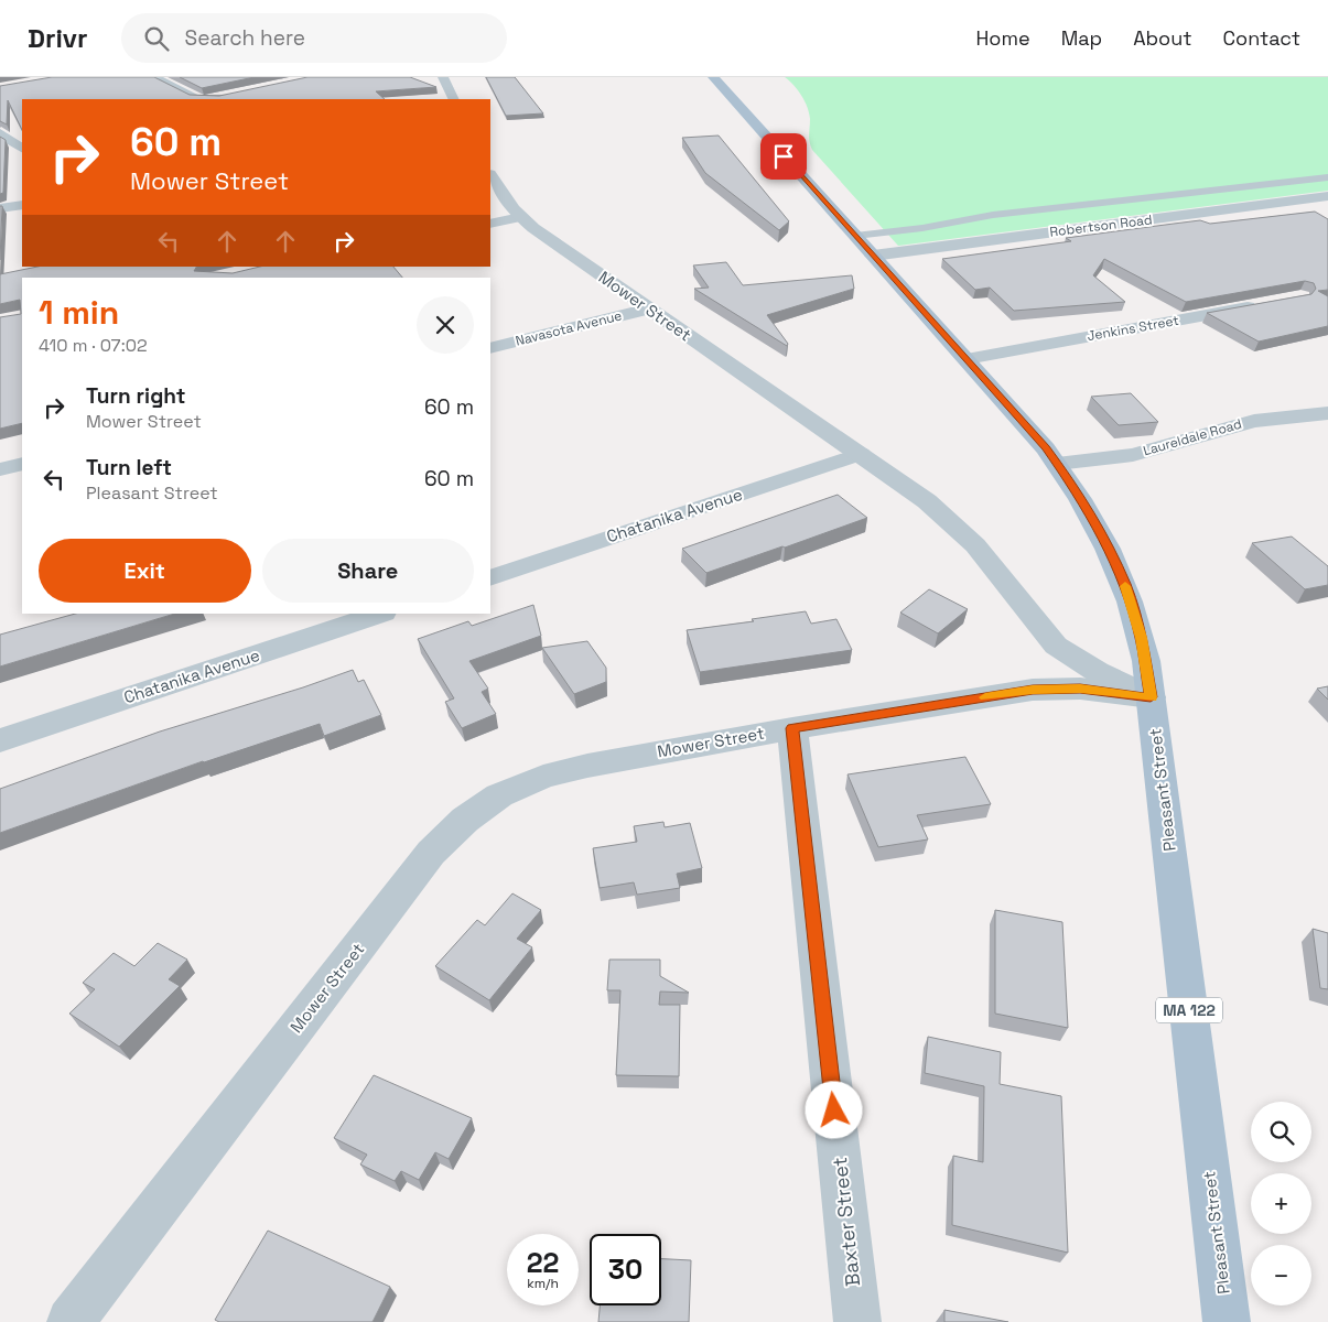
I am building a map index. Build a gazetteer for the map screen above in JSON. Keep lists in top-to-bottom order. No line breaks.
{"streets":{"main road":["Pleasant Street","MA 122"],"street":["Robertson Road","Mower Street","Navasota Avenue","Jenkins Street","Laureldale Road","Chatanika Avenue","Baxter Street"]},"crossings":[["Robertson Road","Pleasant Street"],["Mower Street","Navasota Avenue"],["Mower Street","Chatanika Avenue"],["Mower Street","Pleasant Street"],["Mower Street","Baxter Street"],["Jenkins Street","Pleasant Street"],["Laureldale Road","Pleasant Street"]],"page":{"header":"Drivr","search":"Search here","nav":["Home","Map","About","Contact"],"turn":["60 m","Mower Street"],"heading":["1 min","410 m · 07:02"],"list":[{"name":"Turn right","note":"Mower Street","value":"60 m"},{"name":"Turn left","note":"Pleasant Street","value":"60 m"}],"buttons":["Exit","Share"],"map_buttons":["+","−"],"speed":"22 km/h","limit":"30"}}
